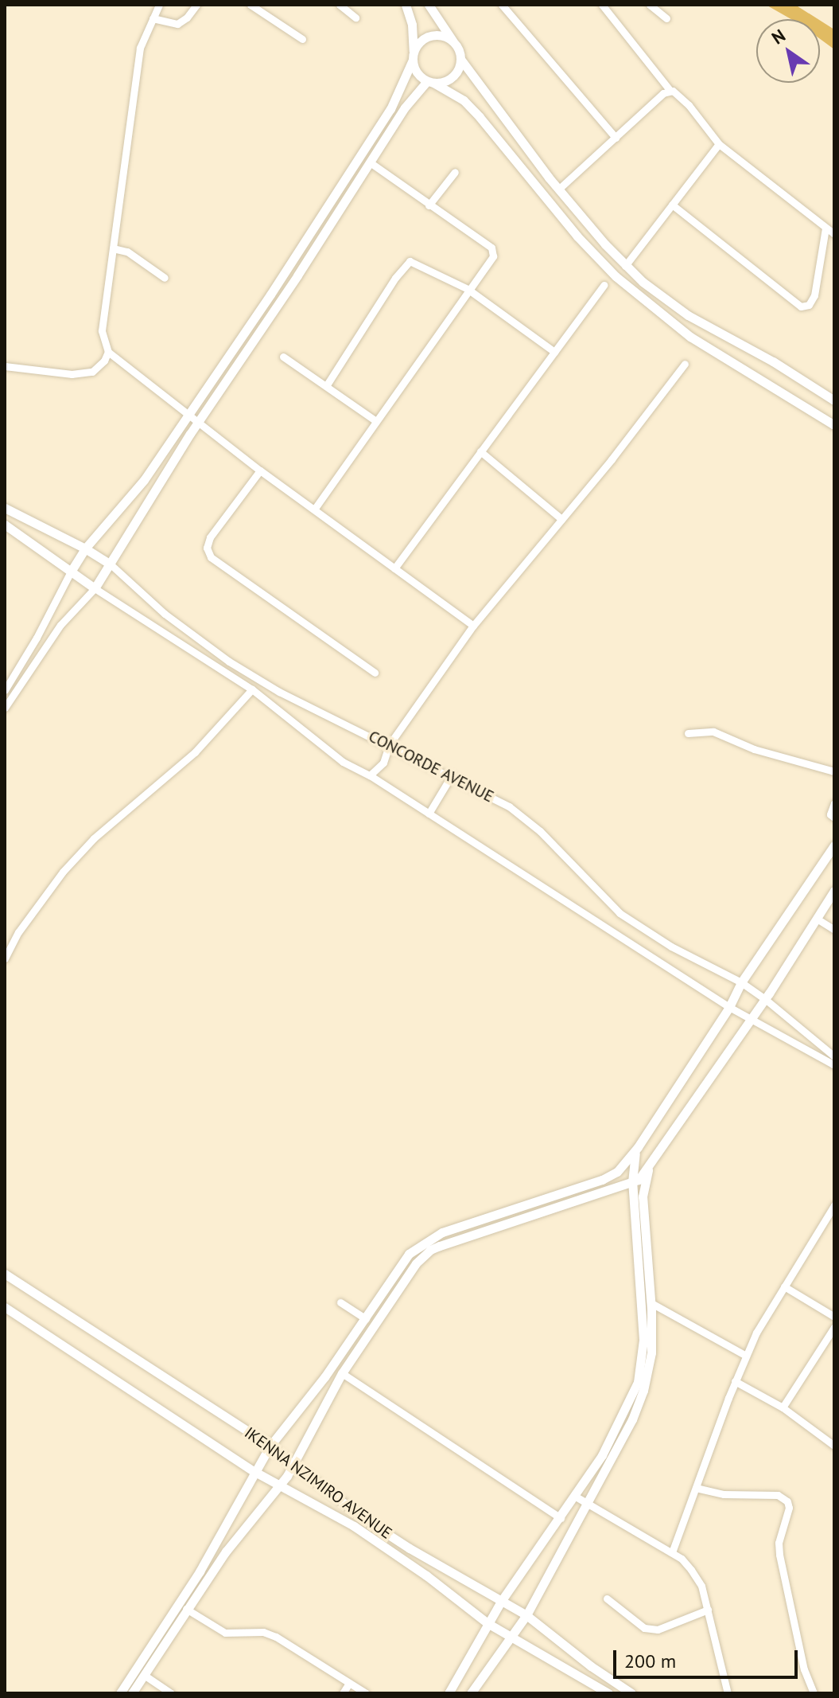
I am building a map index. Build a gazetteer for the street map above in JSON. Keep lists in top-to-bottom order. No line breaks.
{"streets":{"street":["CONCORDE AVENUE","IKENNA NZIMIRO AVENUE"]},"scale_bar":"200 m","north":"top left"}
